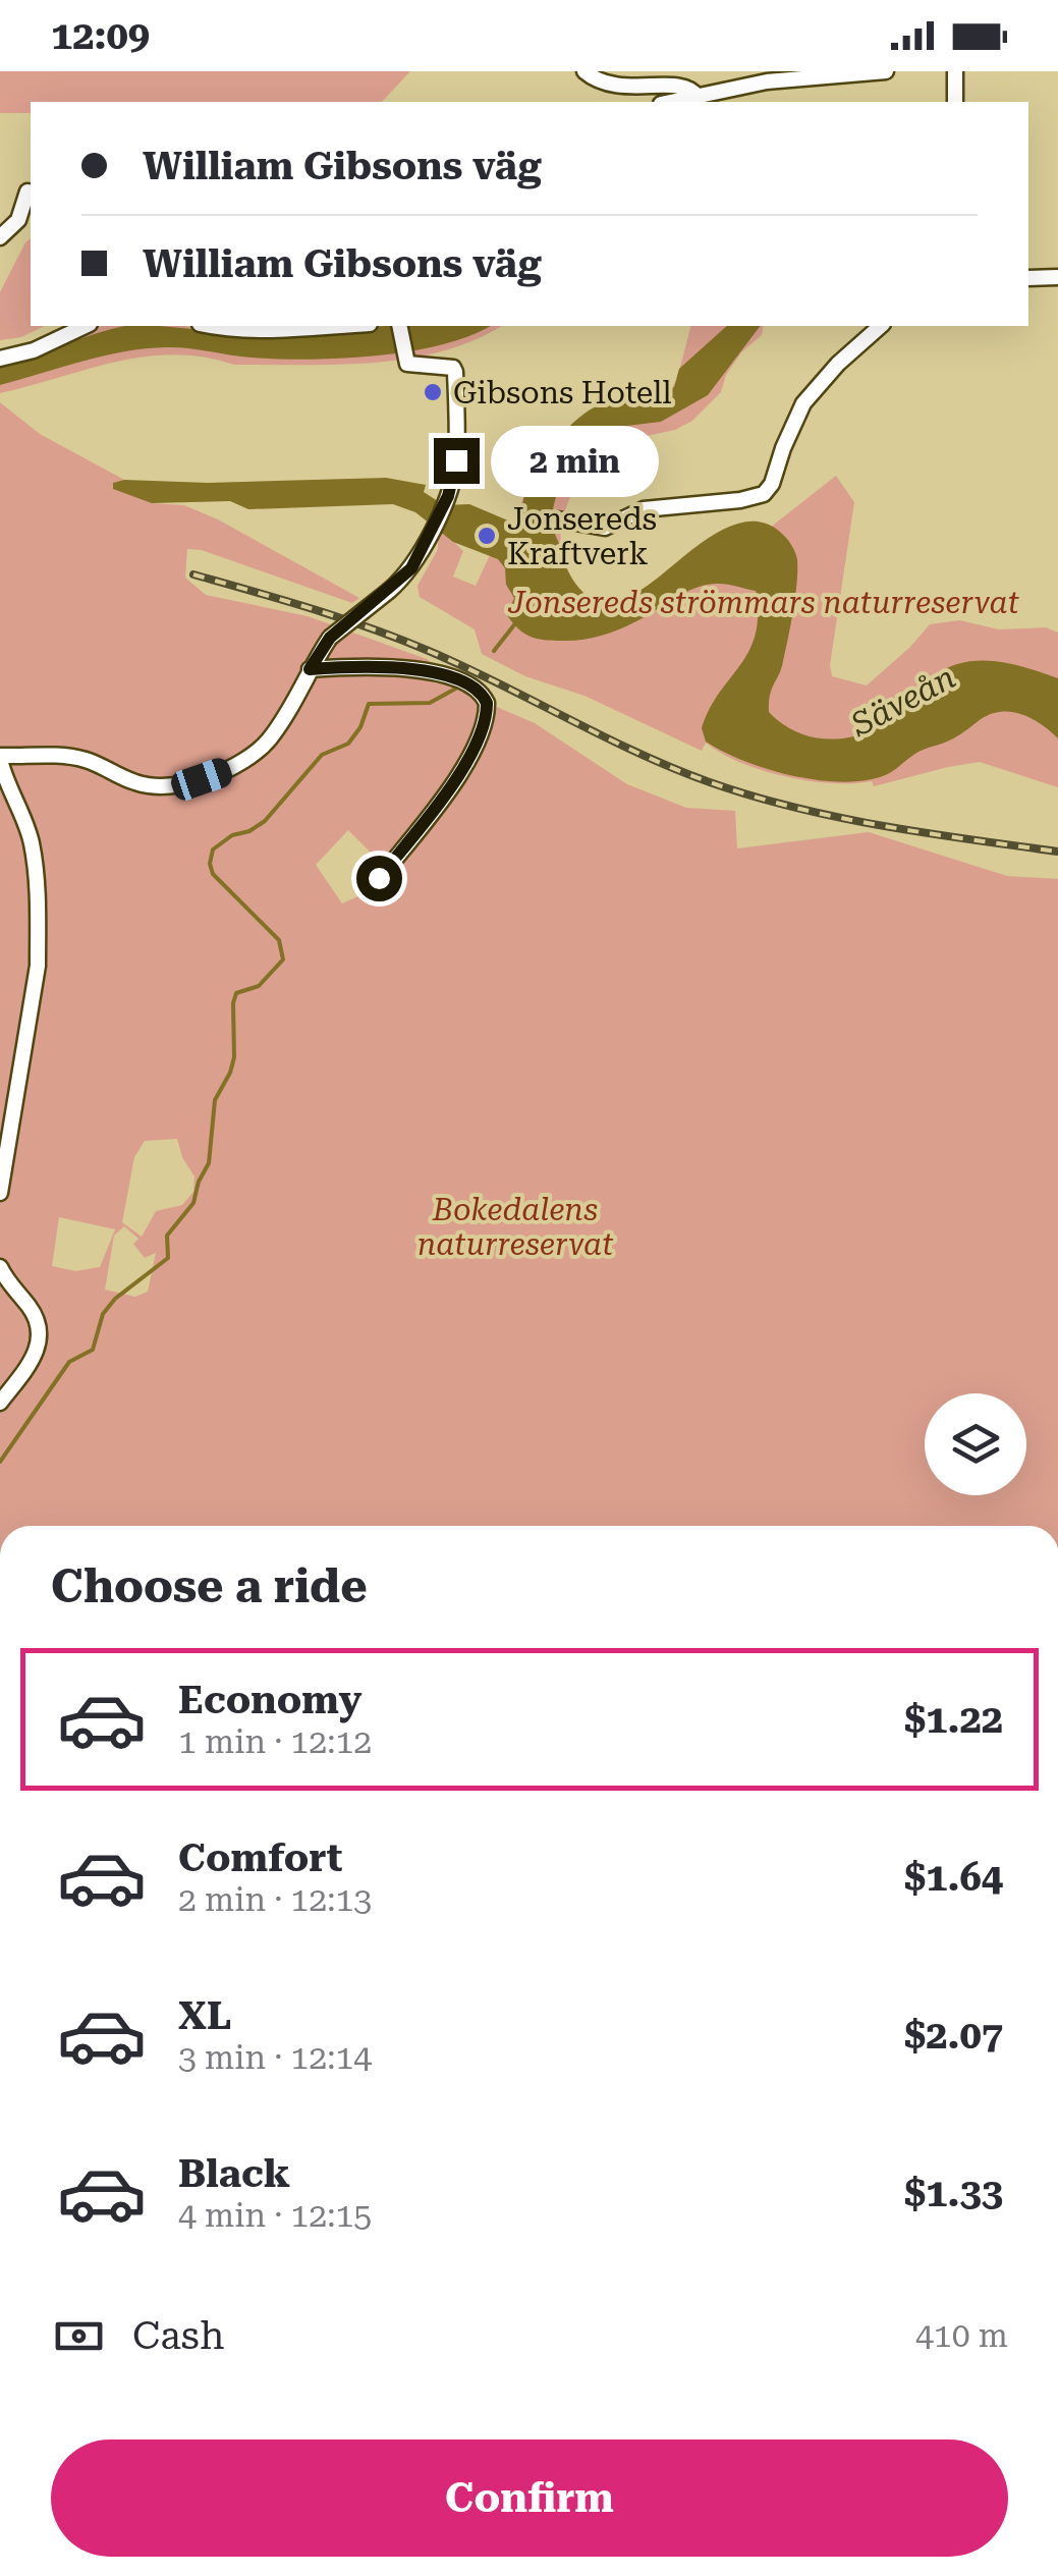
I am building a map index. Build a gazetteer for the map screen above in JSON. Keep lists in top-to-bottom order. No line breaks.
{"water":["Säveån"],"parks":["Jonsereds strömmars naturreservat","Bokedalens naturreservat"],"places":["Gibsons Hotell","Jonsereds Kraftverk"],"page":{"status":"12:09","banner":["William Gibsons väg","William Gibsons väg"],"bubble":"2 min","heading":"Choose a ride","list":[{"name":"Economy","note":"1 min · 12:12","value":"$1.22"},{"name":"Comfort","note":"2 min · 12:13","value":"$1.64"},{"name":"XL","note":"3 min · 12:14","value":"$2.07"},{"name":"Black","note":"4 min · 12:15","value":"$1.33"}],"pay":["Cash","410 m"],"buttons":"Confirm"}}
